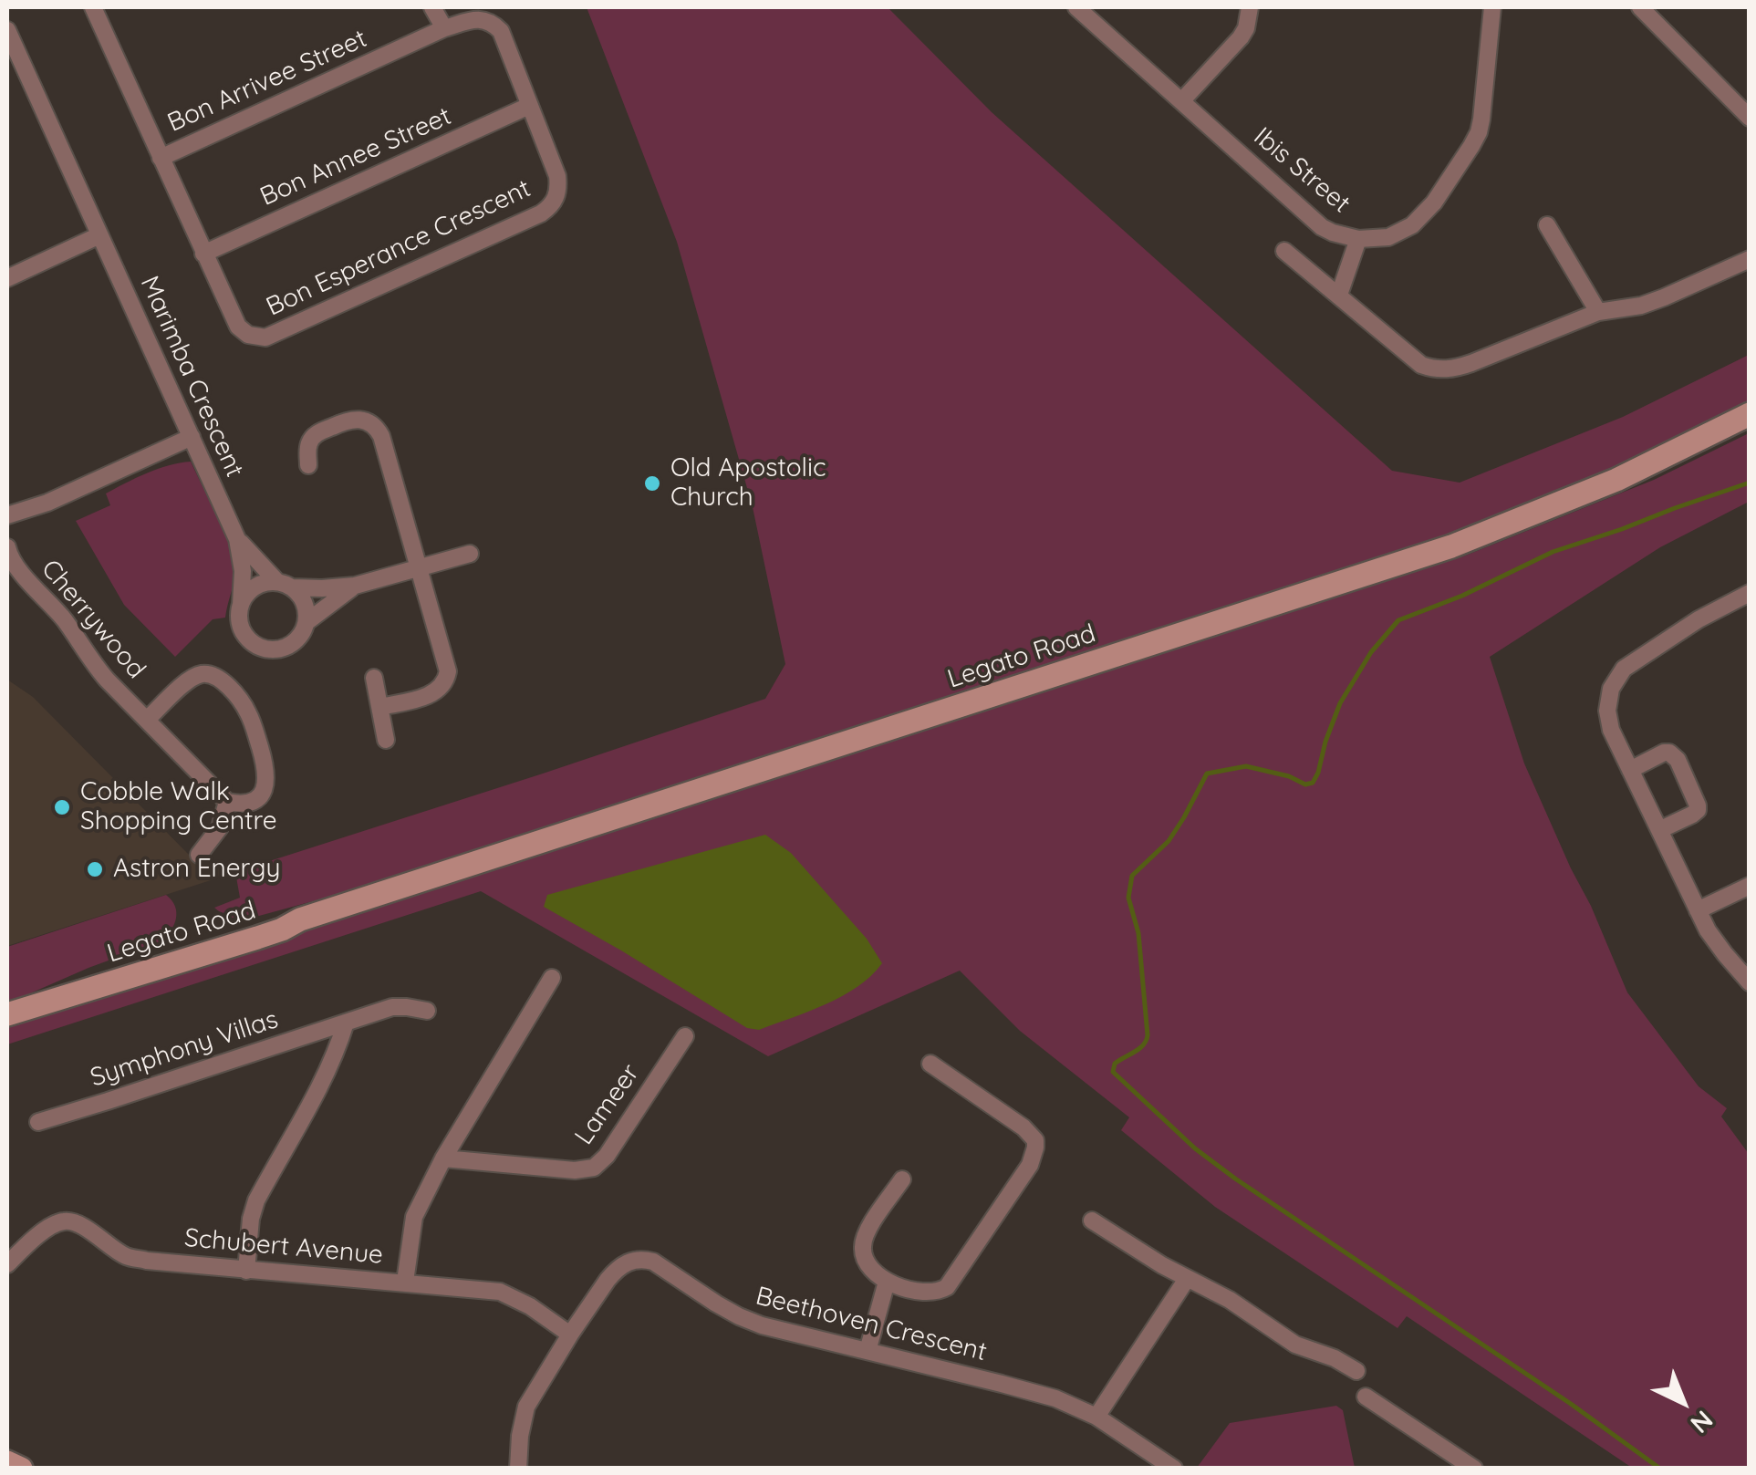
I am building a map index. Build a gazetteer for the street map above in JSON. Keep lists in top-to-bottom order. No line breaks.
{"streets":{"street":["Bon Arrivee Street","Bon Annee Street","Ibis Street","Bon Esperance Crescent","Marimba Crescent","Cherrywood","Legato Road","Symphony Villas","Lameer","Schubert Avenue","Beethoven Crescent"]},"crossings":[["Bon Arrivee Street","Bon Esperance Crescent"],["Bon Annee Street","Bon Esperance Crescent"],["Schubert Avenue","Beethoven Crescent"]],"places":["Old Apostolic Church","Cobble Walk Shopping Centre","Astron Energy"],"north":"bottom right"}
